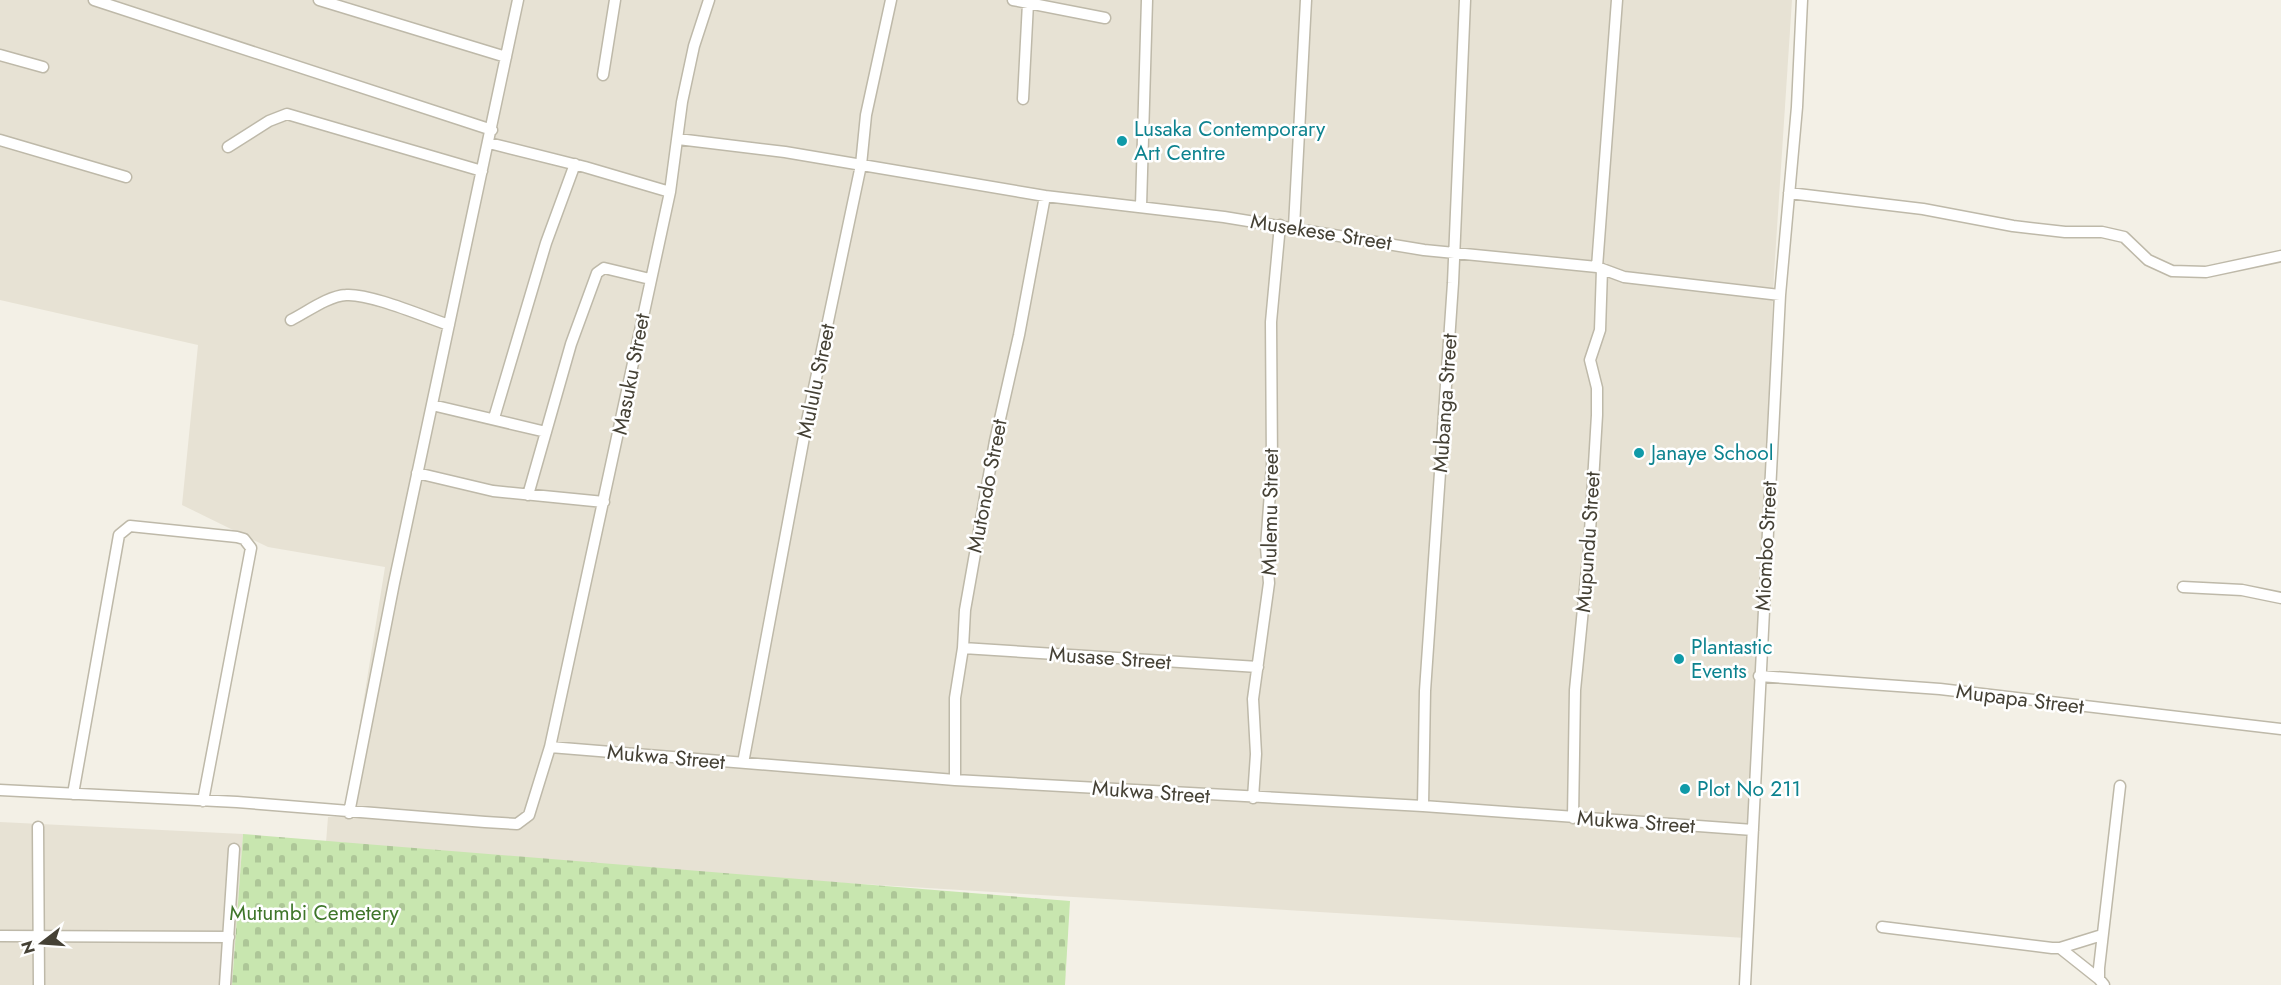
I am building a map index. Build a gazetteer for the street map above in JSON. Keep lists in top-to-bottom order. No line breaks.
{"streets":{"street":["Musekese Street","Masuku Street","Mululu Street","Mubanga Street","Mutondo Street","Mulemu Street","Mupundu Street","Miombo Street","Musase Street","Mupapa Street","Mukwa Street"]},"crossings":[["Musekese Street","Masuku Street"],["Musekese Street","Mululu Street"],["Musekese Street","Mubanga Street"],["Musekese Street","Mutondo Street"],["Musekese Street","Mulemu Street"],["Musekese Street","Mupundu Street"],["Musekese Street","Miombo Street"],["Masuku Street","Mukwa Street"],["Mululu Street","Mukwa Street"],["Mubanga Street","Mukwa Street"],["Mutondo Street","Musase Street"],["Mutondo Street","Mukwa Street"],["Mulemu Street","Musase Street"],["Mulemu Street","Mukwa Street"],["Mupundu Street","Mukwa Street"],["Miombo Street","Mupapa Street"],["Miombo Street","Mukwa Street"]],"parks":["Mutumbi Cemetery"],"places":["Lusaka Contemporary Art Centre","Janaye School","Plantastic Events","Plot No 211"],"north":"left"}
